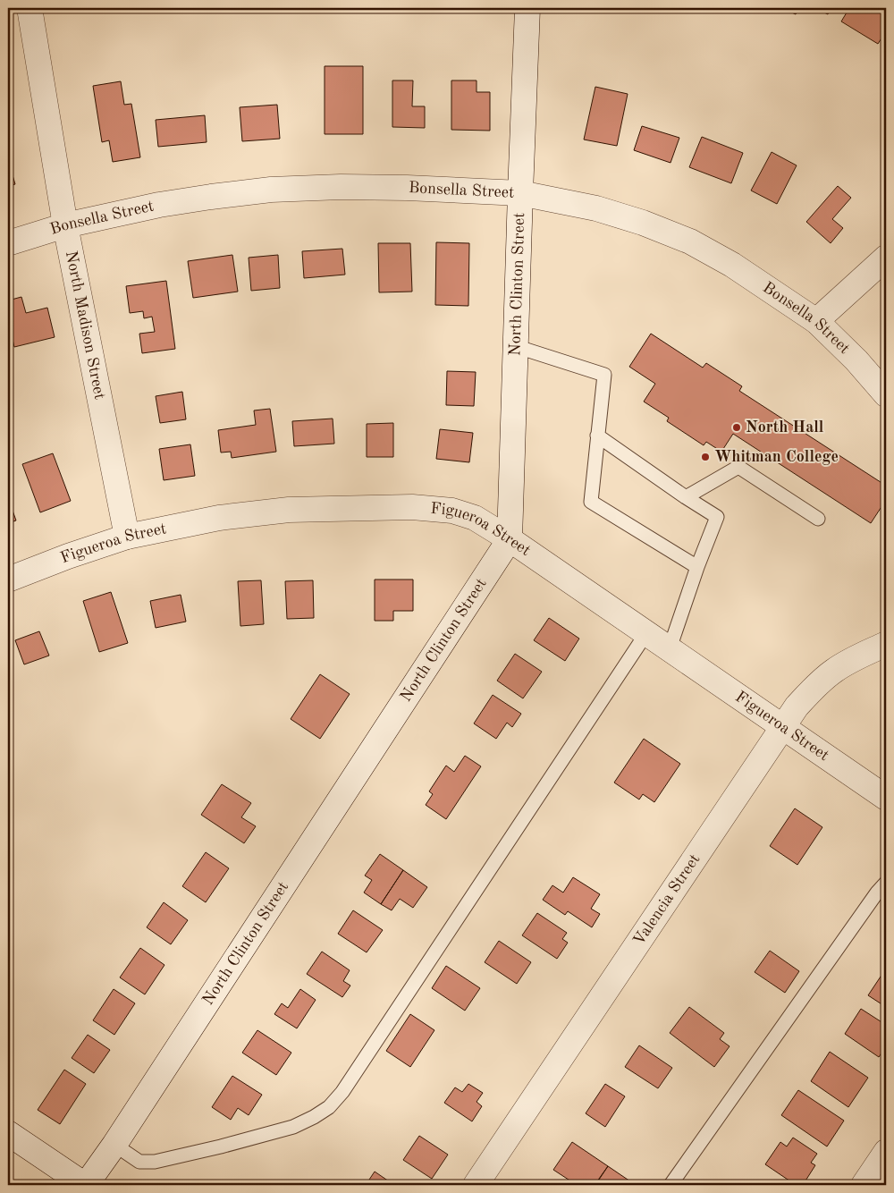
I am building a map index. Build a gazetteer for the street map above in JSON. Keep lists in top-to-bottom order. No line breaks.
{"streets":{"street":["Bonsella Street","North Clinton Street","North Madison Street","Figueroa Street","Valencia Street"]},"crossings":[["Bonsella Street","North Clinton Street"],["Bonsella Street","North Madison Street"],["North Clinton Street","Figueroa Street"],["North Madison Street","Figueroa Street"],["Figueroa Street","Valencia Street"]],"places":["North Hall","Whitman College"]}
